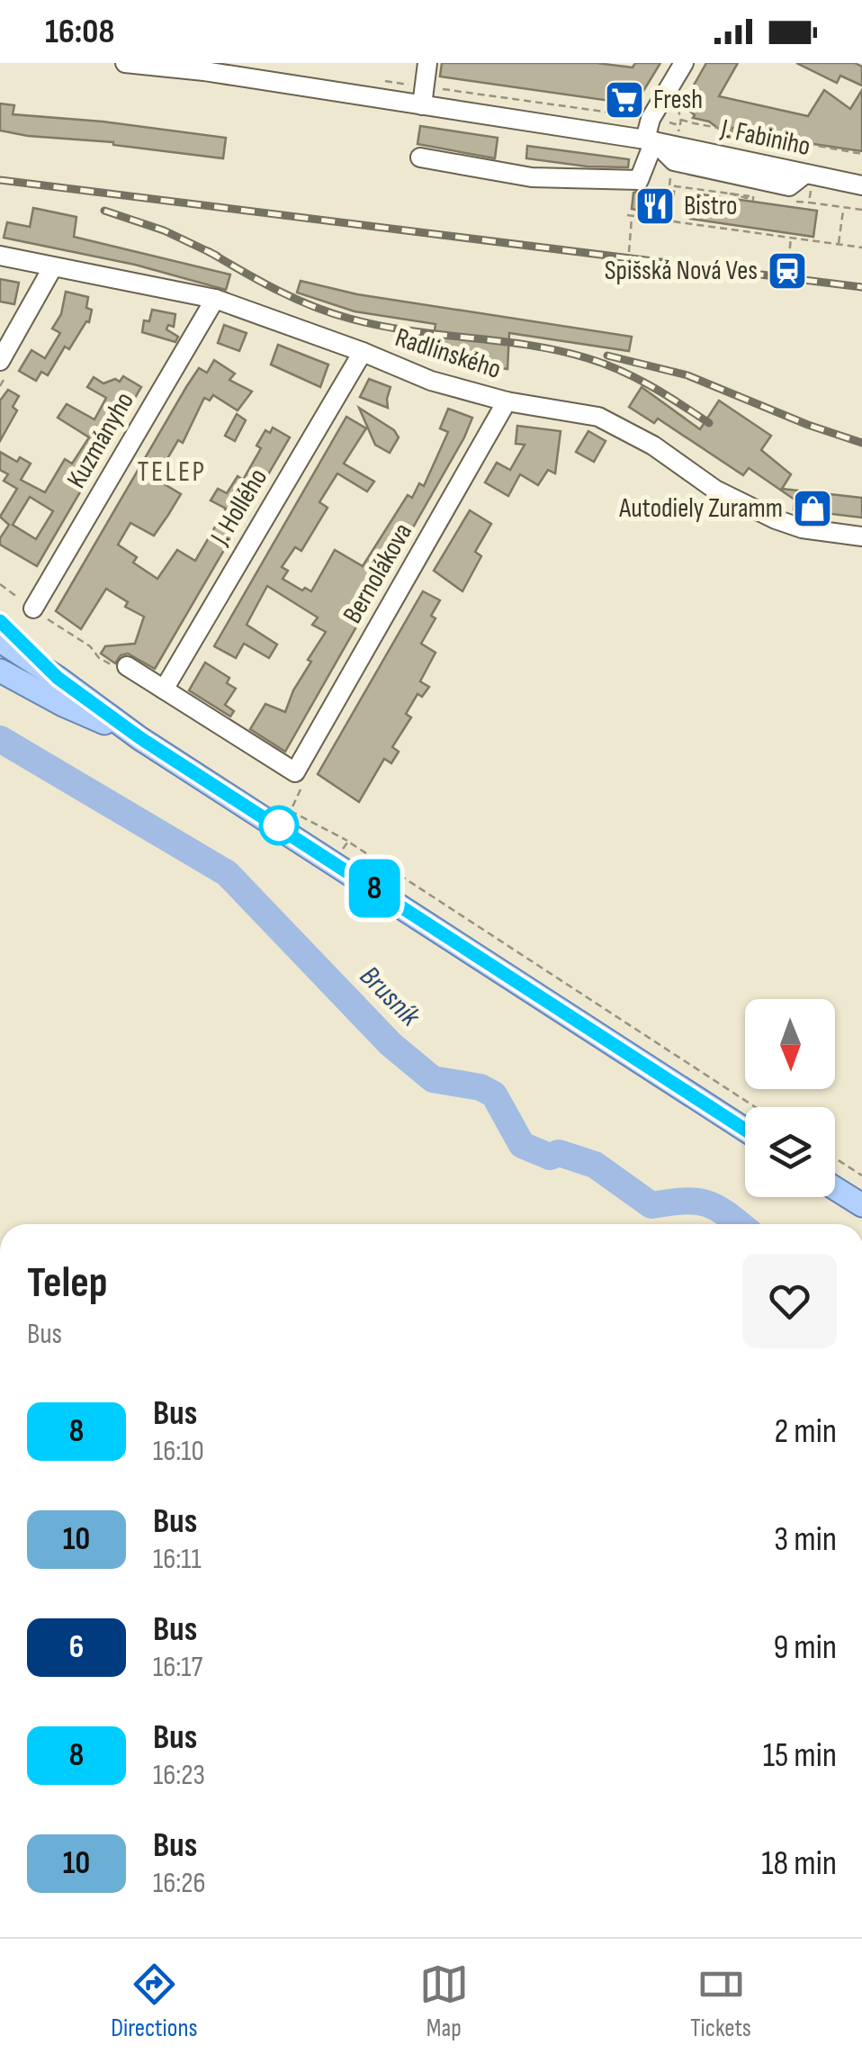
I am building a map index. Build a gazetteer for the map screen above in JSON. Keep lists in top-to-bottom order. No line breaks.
{"streets":{"street":["J. Fabiniho","Radlinského","Kuzmányho","J. Hollého","Bernolákova"]},"crossings":[["Radlinského","Kuzmányho"],["Radlinského","J. Hollého"],["Radlinského","Bernolákova"]],"districts":["TELEP"],"water":["Brusník"],"places":{"supermarket":["Fresh"],"restaurant":["Bistro"],"station":["Spišská Nová Ves"],"shop":["Autodiely Zuramm"]},"lines":["bus line 8"],"north":"bottom","page":{"status":"16:08","on_map":"8","heading":["Telep","Bus"],"list":[{"mark":"8","name":"Bus","note":"16:10","value":"2 min"},{"mark":"10","name":"Bus","note":"16:11","value":"3 min"},{"mark":"6","name":"Bus","note":"16:17","value":"9 min"},{"mark":"8","name":"Bus","note":"16:23","value":"15 min"},{"mark":"10","name":"Bus","note":"16:26","value":"18 min"}],"tabs":["Directions","Map","Tickets"]}}
